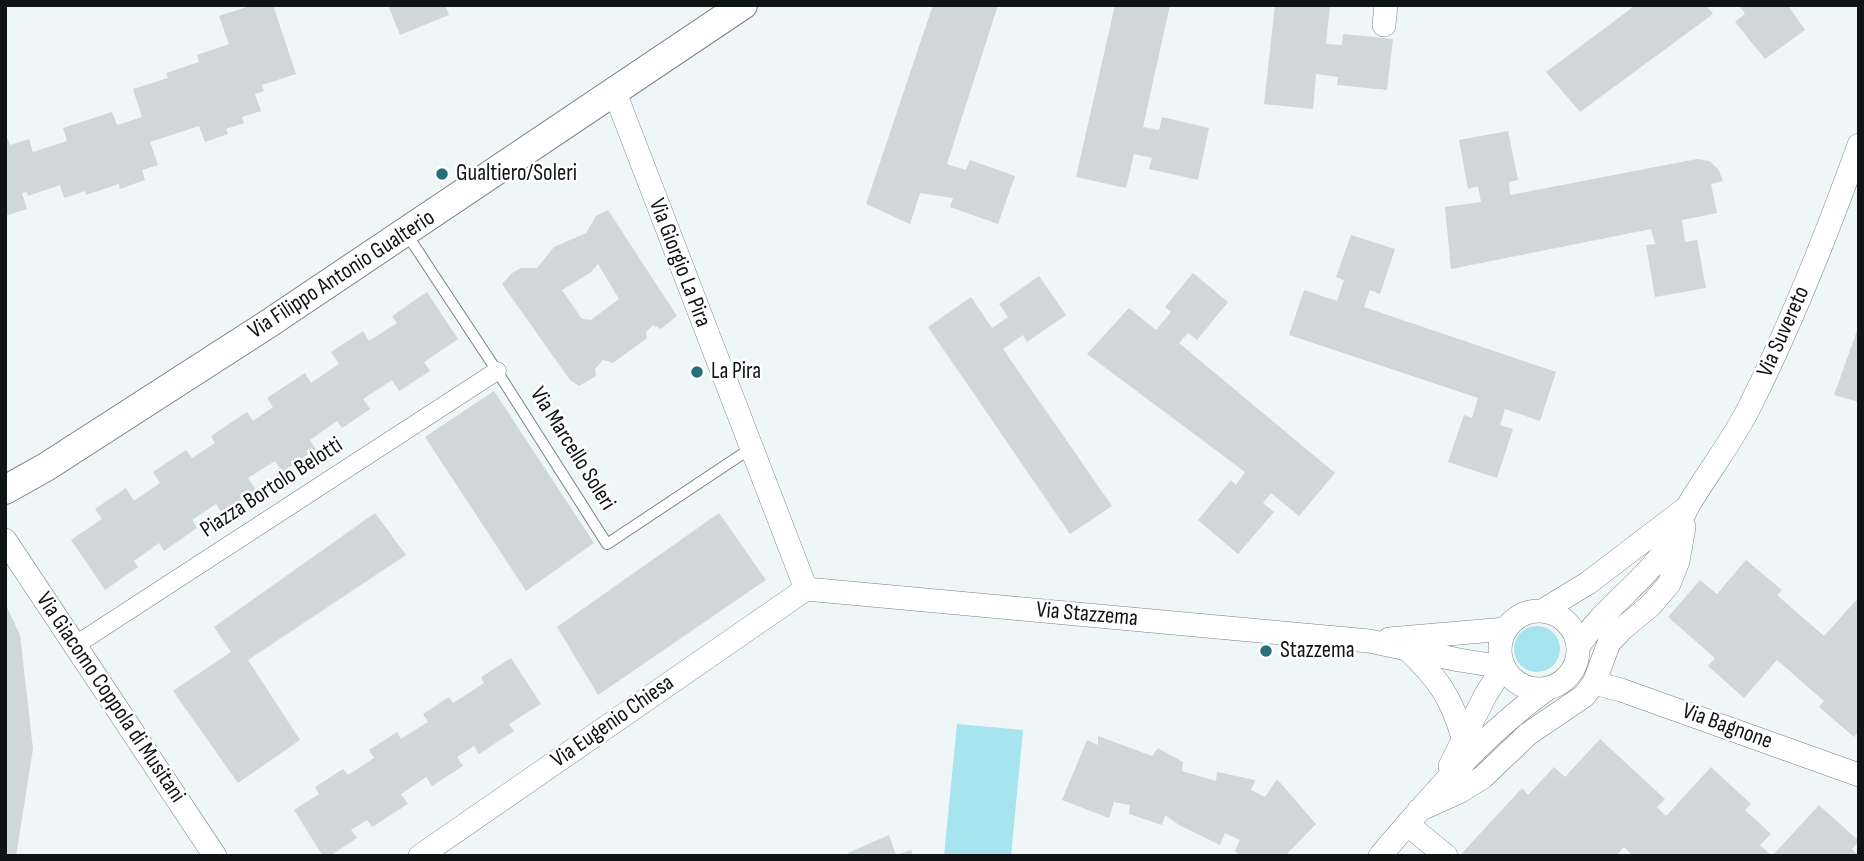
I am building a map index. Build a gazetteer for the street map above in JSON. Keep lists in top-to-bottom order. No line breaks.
{"streets":{"street":["Via Giorgio La Pira","Via Filippo Antonio Gualterio","Via Suvereto","Piazza Bortolo Belotti","Via Stazzema","Via Giacomo Coppola di Musitani","Via Eugenio Chiesa","Via Bagnone"],"lane":["Via Marcello Soleri"]},"crossings":[["Via Giorgio La Pira","Via Filippo Antonio Gualterio"],["Via Giorgio La Pira","Via Marcello Soleri"],["Via Giorgio La Pira","Via Stazzema"],["Via Giorgio La Pira","Via Eugenio Chiesa"],["Via Filippo Antonio Gualterio","Via Marcello Soleri"],["Via Suvereto","Via Stazzema"],["Via Marcello Soleri","Piazza Bortolo Belotti"],["Piazza Bortolo Belotti","Via Giacomo Coppola di Musitani"],["Via Stazzema","Via Eugenio Chiesa"]],"places":["Gualtiero/Soleri","La Pira","Stazzema"]}
